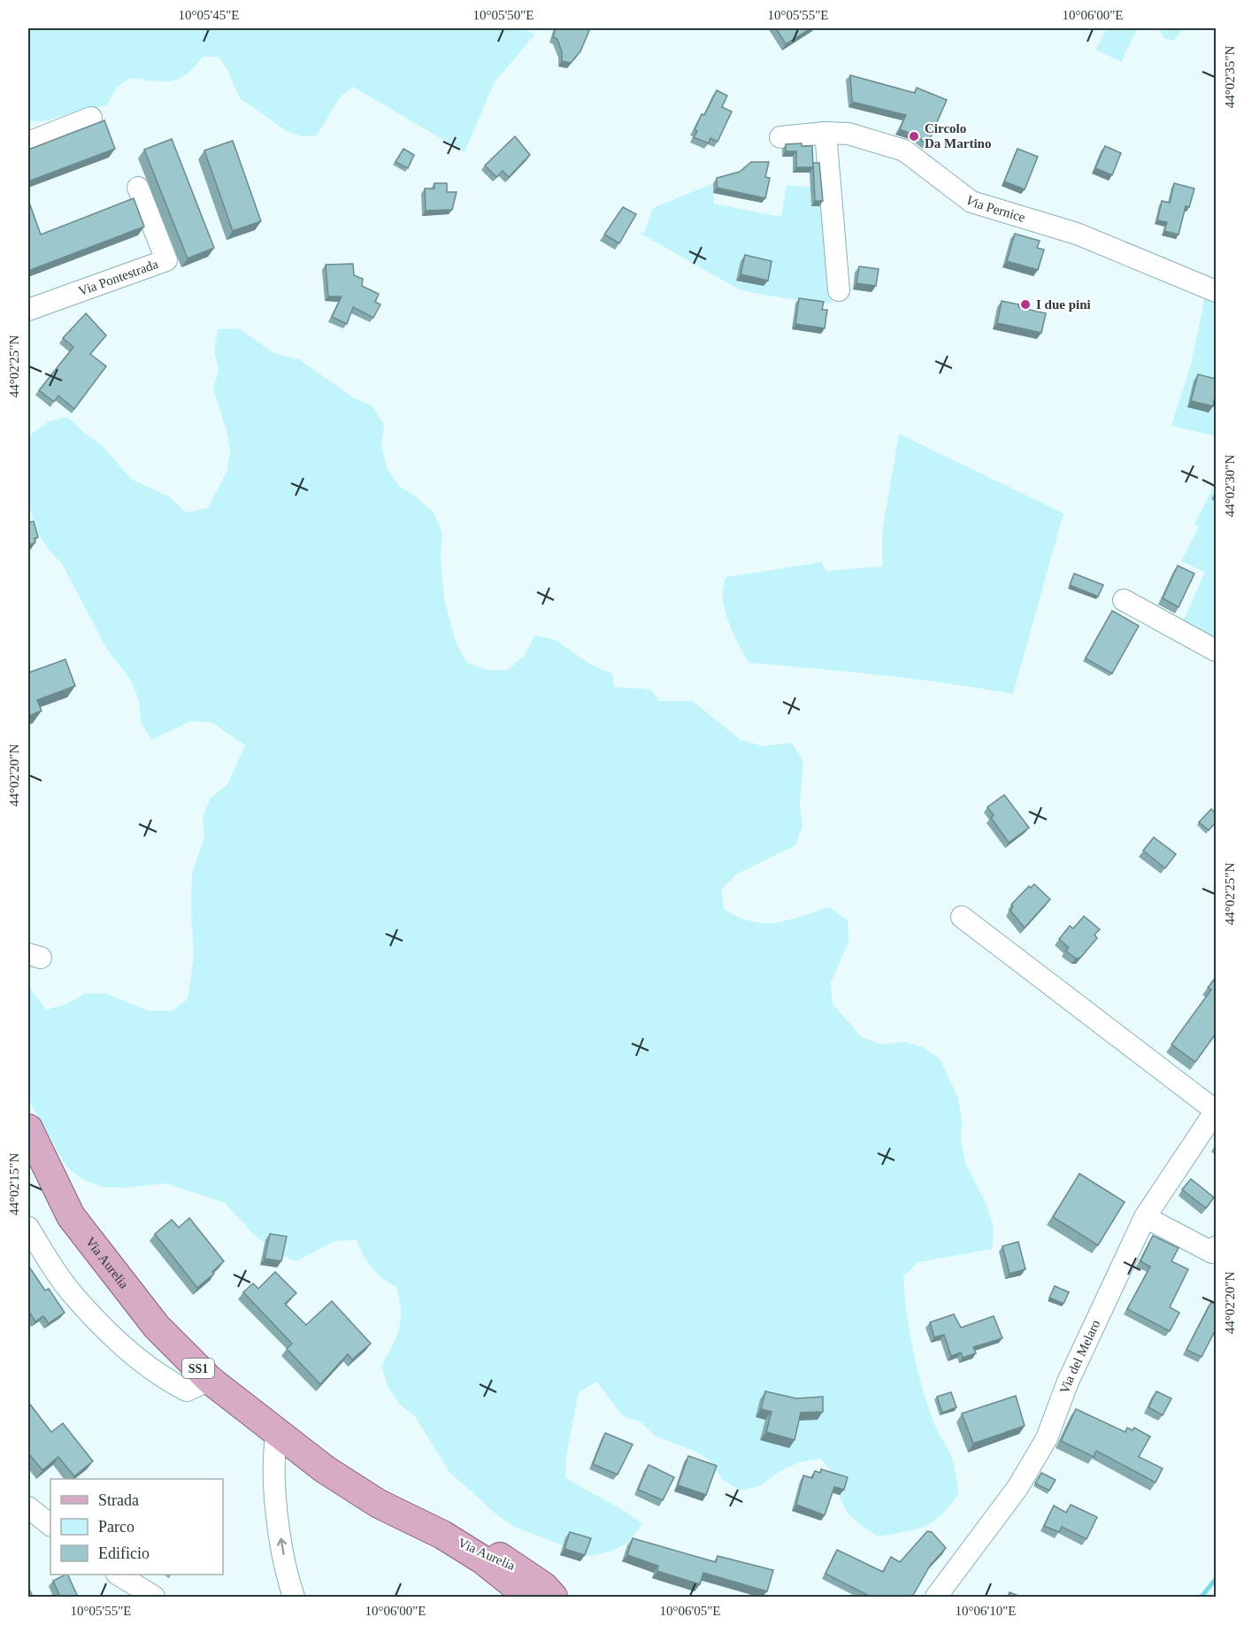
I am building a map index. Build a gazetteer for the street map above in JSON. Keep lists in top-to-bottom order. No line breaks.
{"streets":{"main road":["Via Aurelia","SS1"],"street":["Via Pernice","Via Pontestrada","Via del Melaro"]},"places":["Circolo Da Martino","I due pini"],"legend":["Strada","Parco","Edificio"],"coordinates":["10°05'45\"E","10°05'50\"E","10°05'55\"E","10°06'00\"E","44°02'35\"N","44°02'25\"N","44°02'30\"N","44°02'20\"N","44°02'15\"N","10°06'05\"E","10°06'10\"E"]}
